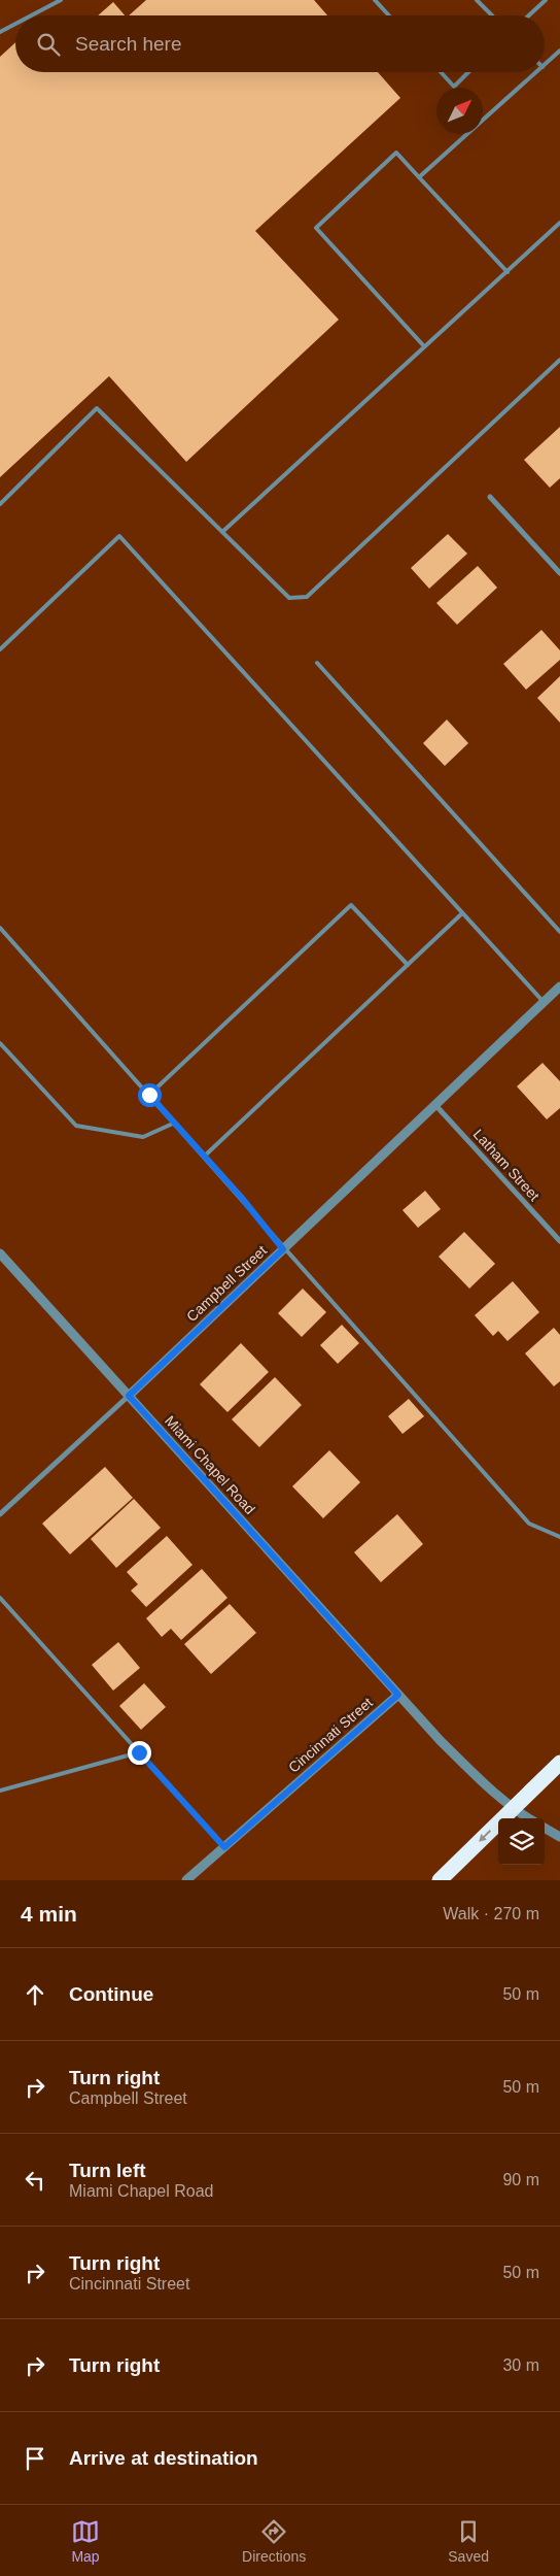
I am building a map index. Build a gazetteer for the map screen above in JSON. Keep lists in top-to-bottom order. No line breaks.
{"streets":{"street":["Latham Street","Campbell Street","Miami Chapel Road","Cincinnati Street"]},"crossings":[["Latham Street","Campbell Street"],["Campbell Street","Miami Chapel Road"],["Miami Chapel Road","Cincinnati Street"]],"north":"top right","page":{"search":"Search here","heading":["4 min","Walk · 270 m"],"list":[["Continue","50 m"],["Turn right","Campbell Street","50 m"],["Turn left","Miami Chapel Road","90 m"],["Turn right","Cincinnati Street","50 m"],["Turn right","30 m"],"Arrive at destination"],"nav":["Map","Directions","Saved"]}}
